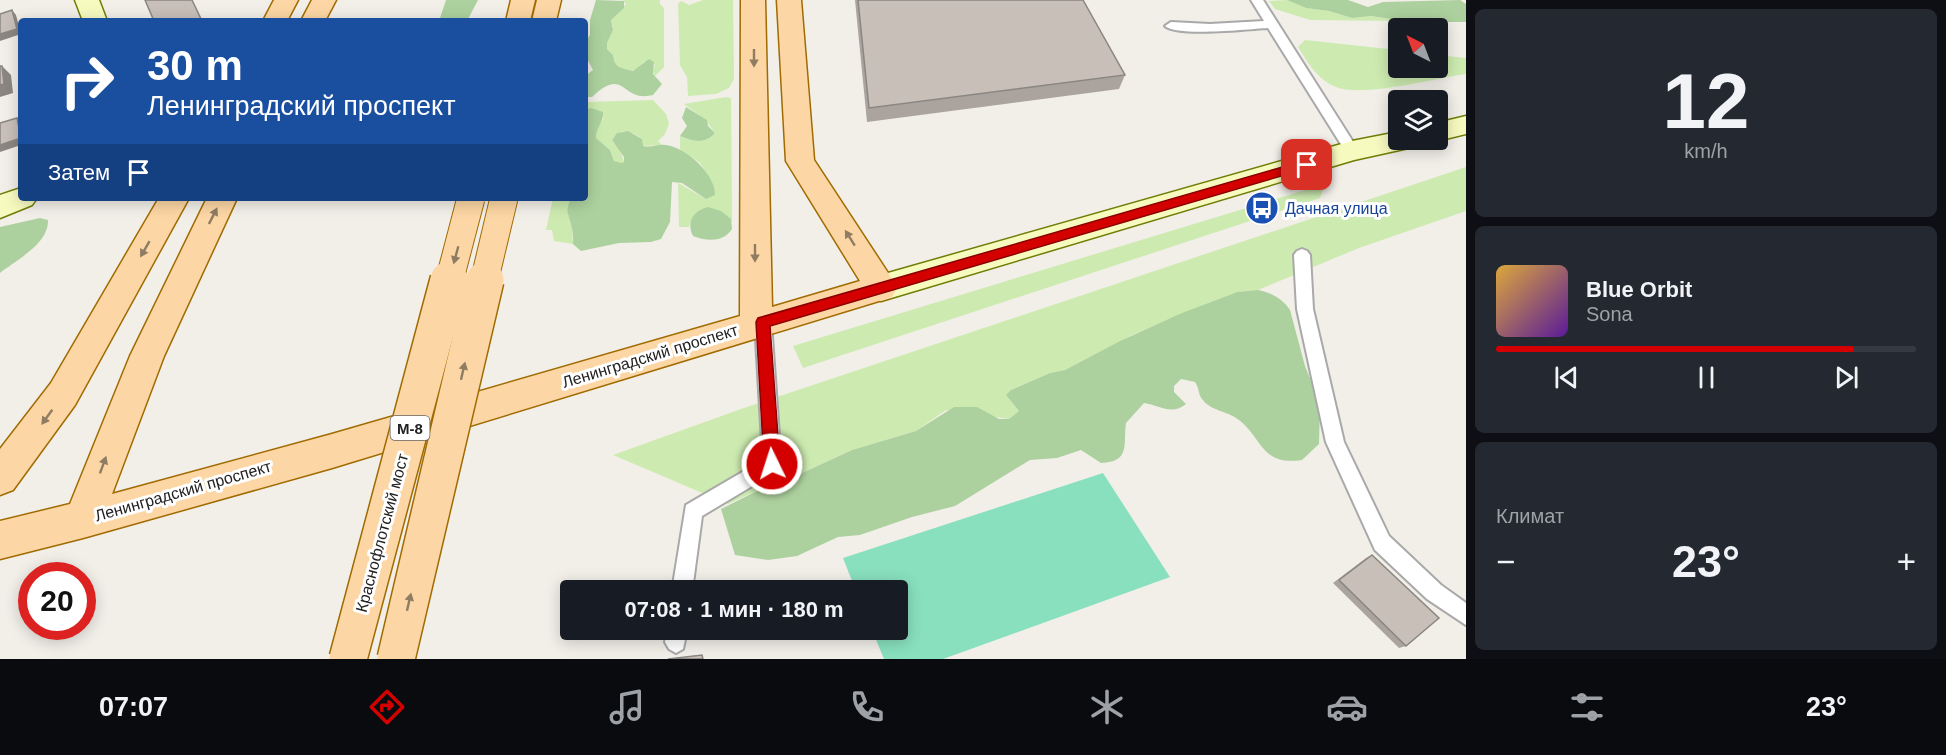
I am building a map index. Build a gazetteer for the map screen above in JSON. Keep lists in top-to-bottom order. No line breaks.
{"streets":{"main road":["Ленинградский проспект","М-8","Краснофлотский мост"]},"places":{"bus stop":["Дачная улица"]},"north":"top left","page":{"tile":[["12","km/h"],"Климат"],"turn":["30 m","Ленинградский проспект"],"then":"Затем","song":["Blue Orbit","Sona"],"heat":["−","23°","+"],"limit":"20","trip":"07:08 · 1 мин · 180 m","tabs":["07:07","23°"]}}
